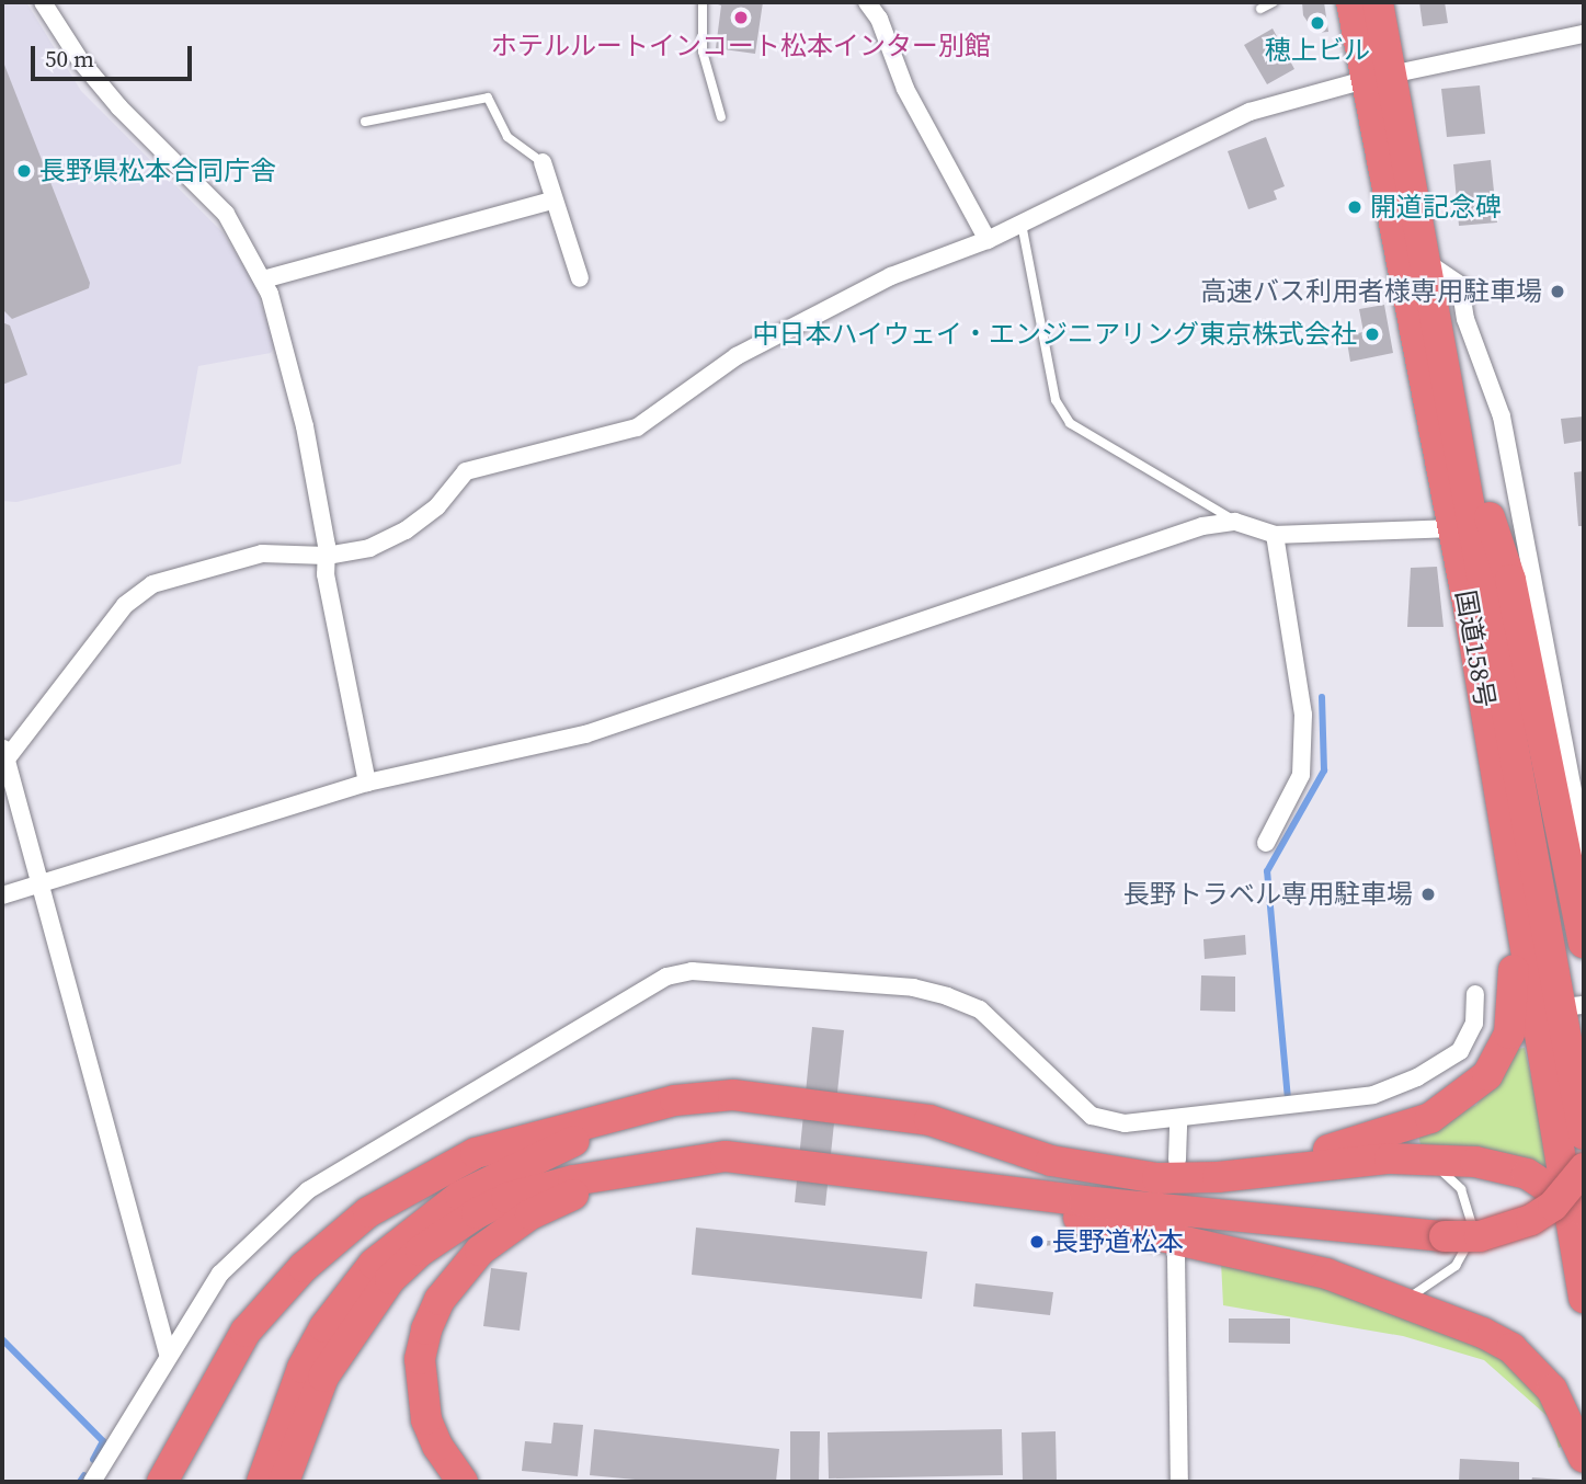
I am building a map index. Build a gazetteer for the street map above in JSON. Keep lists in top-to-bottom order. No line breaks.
{"streets":{"highway":["国道158号"]},"places":["ホテルルートインコート松本インター別館","穂上ビル","長野県松本合同庁舎","開道記念碑","高速バス利用者様専用駐車場","中日本ハイウェイ・エンジニアリング東京株式会社","長野トラベル専用駐車場","長野道松本"],"scale_bar":"50 m"}
